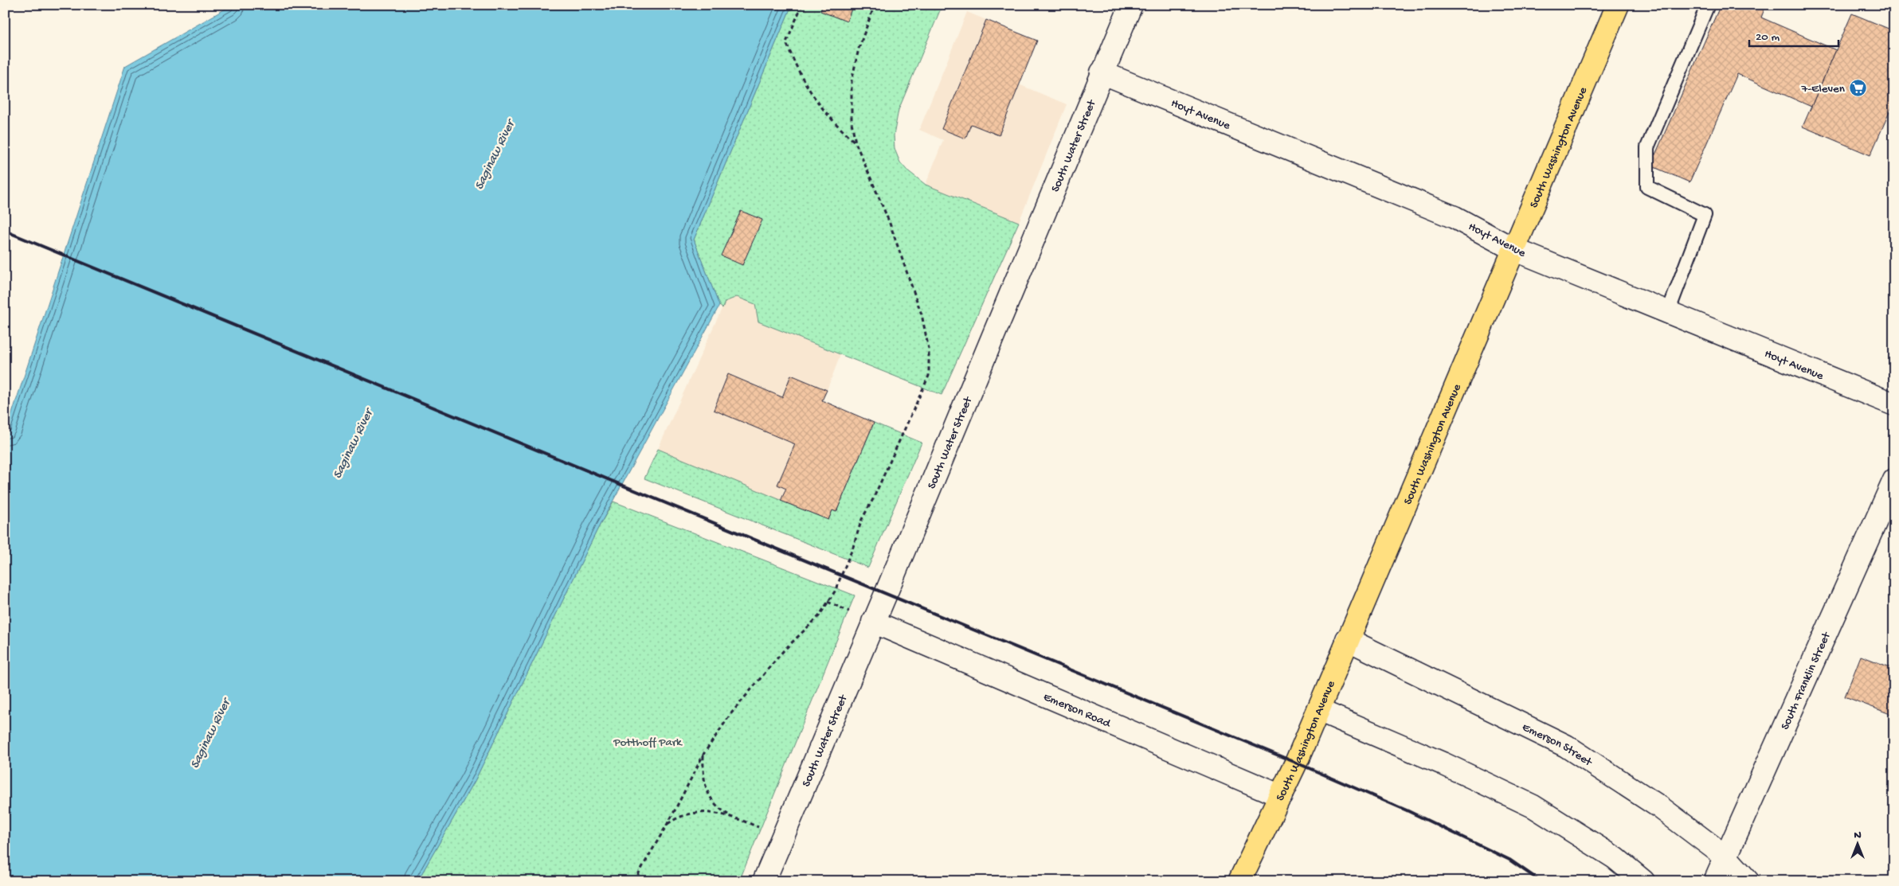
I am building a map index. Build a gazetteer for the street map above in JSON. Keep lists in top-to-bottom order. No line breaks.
{"streets":{"main road":["South Washington Avenue"],"street":["Hoyt Avenue","South Water Street","South Franklin Street","Emerson Road","Emerson Street"]},"crossings":[["Hoyt Avenue","South Water Street"],["Hoyt Avenue","South Washington Avenue"],["South Water Street","Emerson Road"],["South Washington Avenue","Emerson Road"],["South Washington Avenue","Emerson Street"],["South Franklin Street","Emerson Street"]],"water":["Saginaw River"],"parks":["Potthoff Park"],"places":{"supermarket":["7-Eleven"]},"scale_bar":"20 m","north":"top"}
